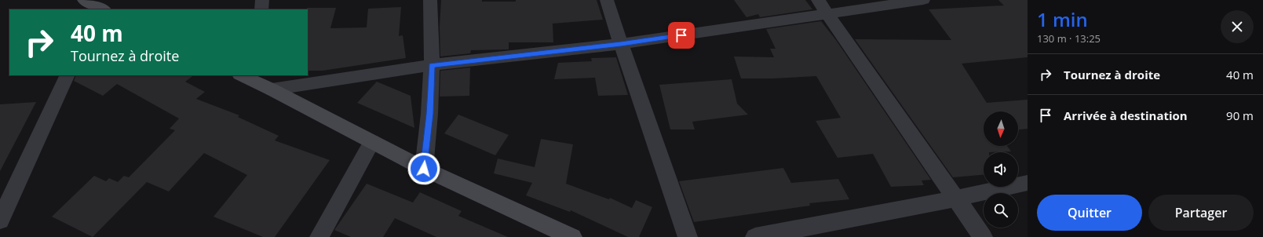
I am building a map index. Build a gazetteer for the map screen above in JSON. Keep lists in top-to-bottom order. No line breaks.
{"north":"bottom","page":{"heading":["1 min","130 m · 13:25"],"turn":["40 m","Tournez à droite"],"list":[{"name":"Tournez à droite","value":"40 m"},{"name":"Arrivée à destination","value":"90 m"}],"buttons":["Quitter","Partager"]}}
